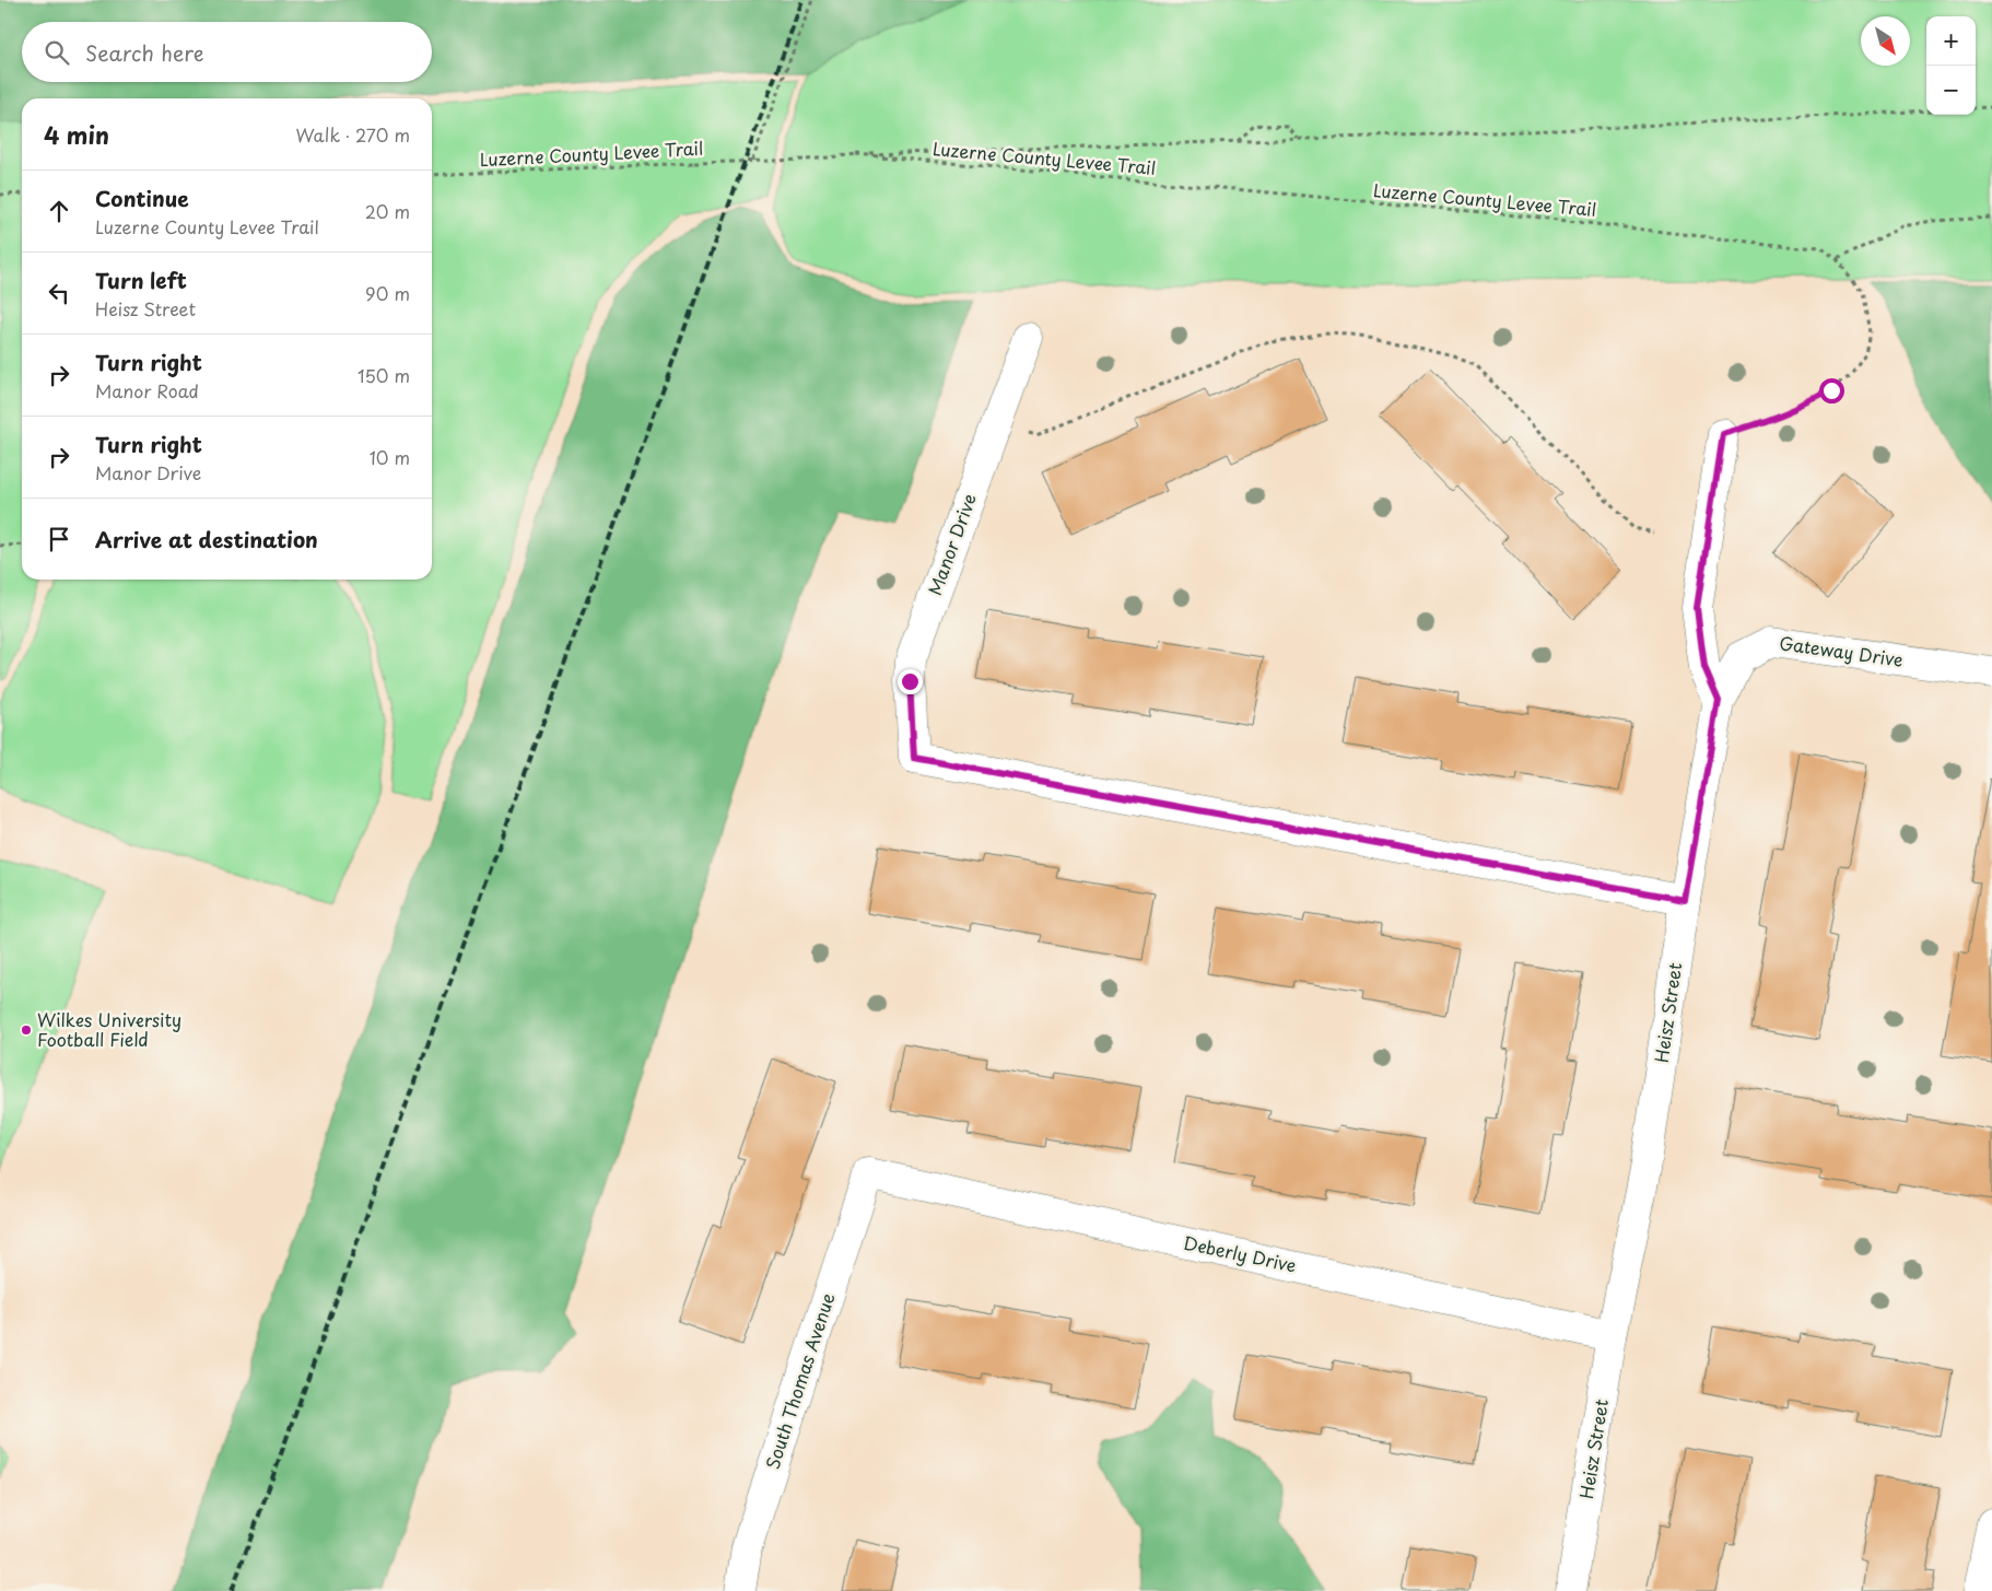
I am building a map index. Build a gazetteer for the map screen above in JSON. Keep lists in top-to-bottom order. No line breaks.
{"streets":{"street":["Manor Drive","Gateway Drive","Heisz Street","Deberly Drive","South Thomas Avenue"],"path":["Luzerne County Levee Trail"]},"crossings":[["Manor Drive","Heisz Street"],["Gateway Drive","Heisz Street"],["Heisz Street","Deberly Drive"],["Deberly Drive","South Thomas Avenue"]],"places":["Wilkes University Football Field"],"north":"bottom right","page":{"map_buttons":["+","−"],"search":"Search here","heading":["4 min","Walk · 270 m"],"list":[["Continue","Luzerne County Levee Trail","20 m"],["Turn left","Heisz Street","90 m"],["Turn right","Manor Road","150 m"],["Turn right","Manor Drive","10 m"],"Arrive at destination"]}}
